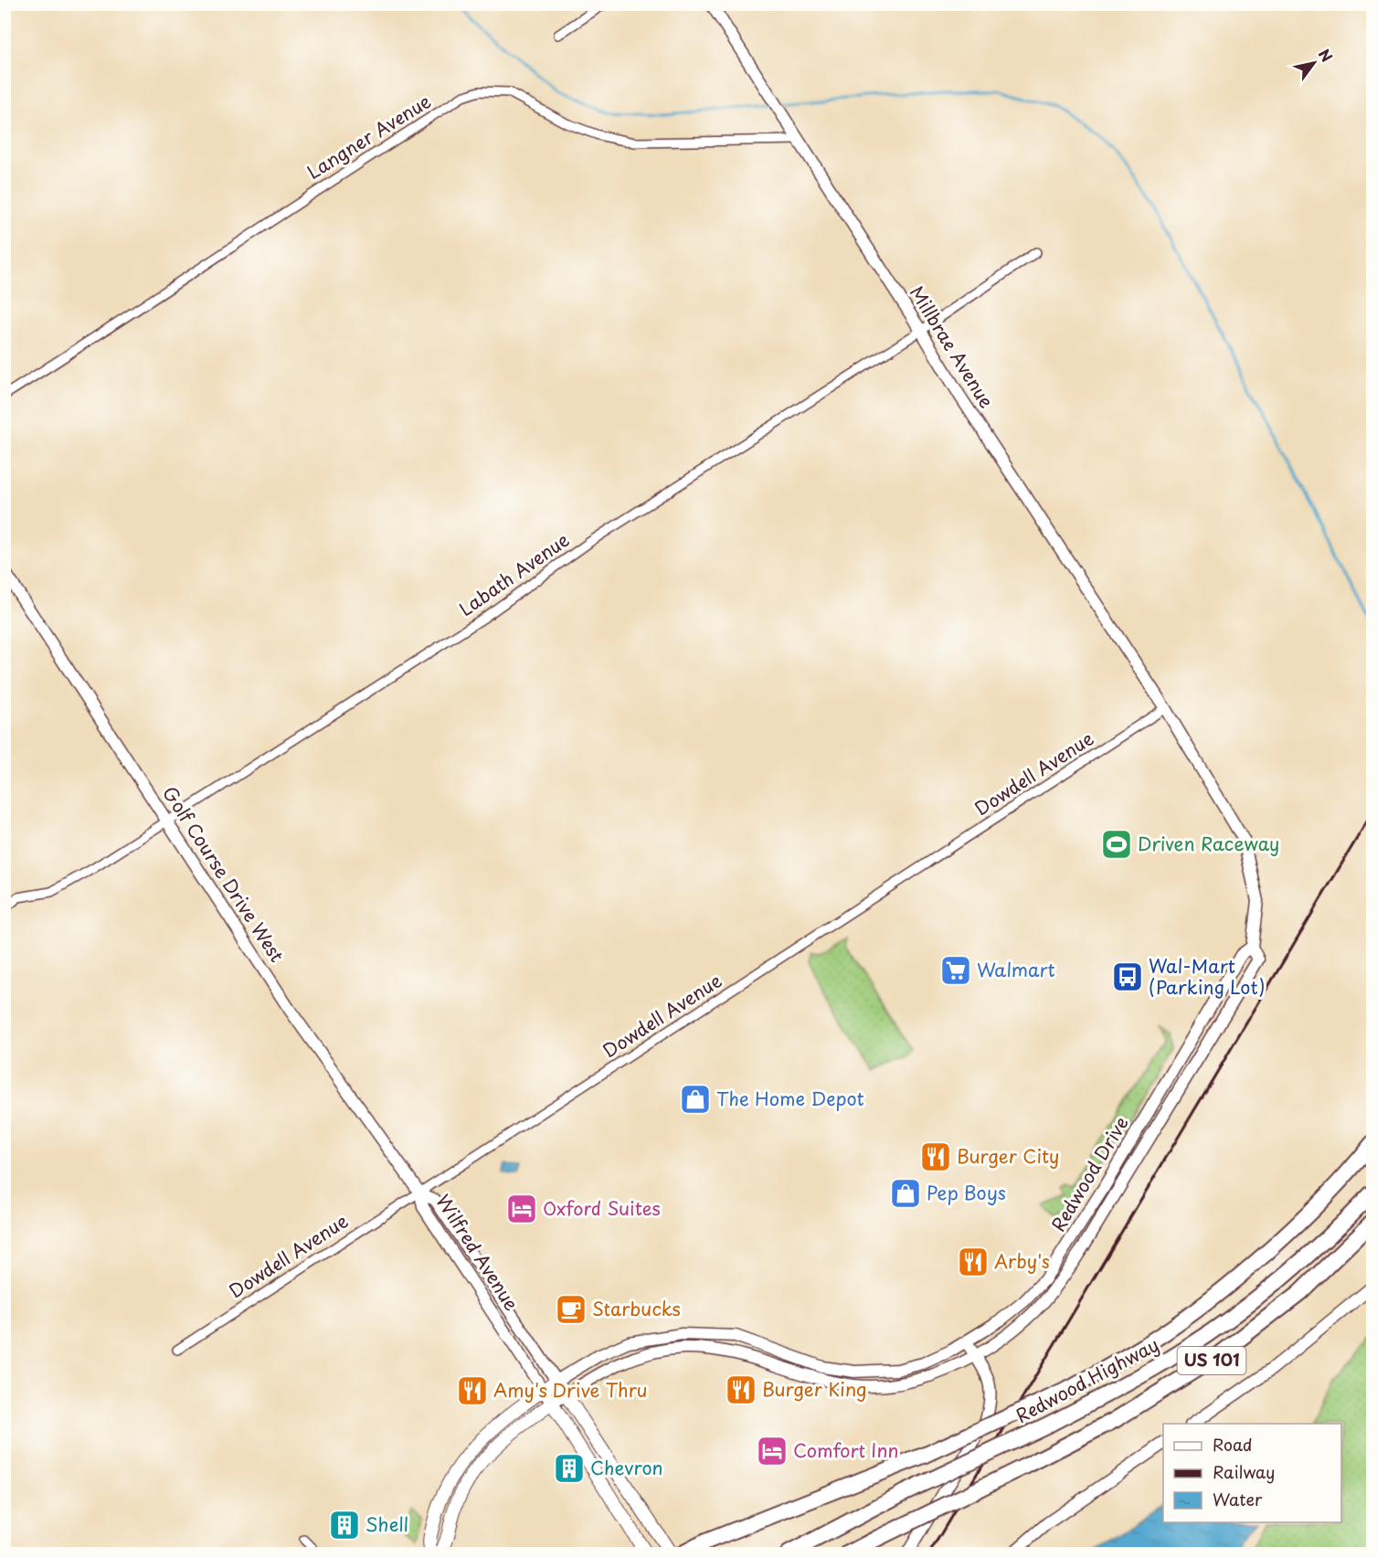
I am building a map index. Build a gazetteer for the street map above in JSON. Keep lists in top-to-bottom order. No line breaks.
{"streets":{"highway":["US 101","Redwood Highway"],"main road":["Redwood Drive","Wilfred Avenue"],"street":["Langner Avenue","Millbrae Avenue","Labath Avenue","Dowdell Avenue","Golf Course Drive West"]},"crossings":[["Langner Avenue","Millbrae Avenue"],["Millbrae Avenue","Labath Avenue"],["Millbrae Avenue","Dowdell Avenue"],["Millbrae Avenue","Redwood Drive"],["Labath Avenue","Golf Course Drive West"],["Dowdell Avenue","Golf Course Drive West"],["Dowdell Avenue","Redwood Drive"],["Dowdell Avenue","Wilfred Avenue"],["Golf Course Drive West","Wilfred Avenue"],["Redwood Drive","Wilfred Avenue"]],"places":{"sports":["Driven Raceway"],"supermarket":["Walmart"],"bus stop":["Wal-Mart (Parking Lot)"],"shop":["The Home Depot","Pep Boys"],"restaurant":["Burger City","Arby's","Burger King","Amy's Drive Thru"],"hotel":["Oxford Suites","Comfort Inn"],"cafe":["Starbucks"],"building":["Chevron","Shell"]},"legend":["Road","Railway","Water"],"north":"top right"}
